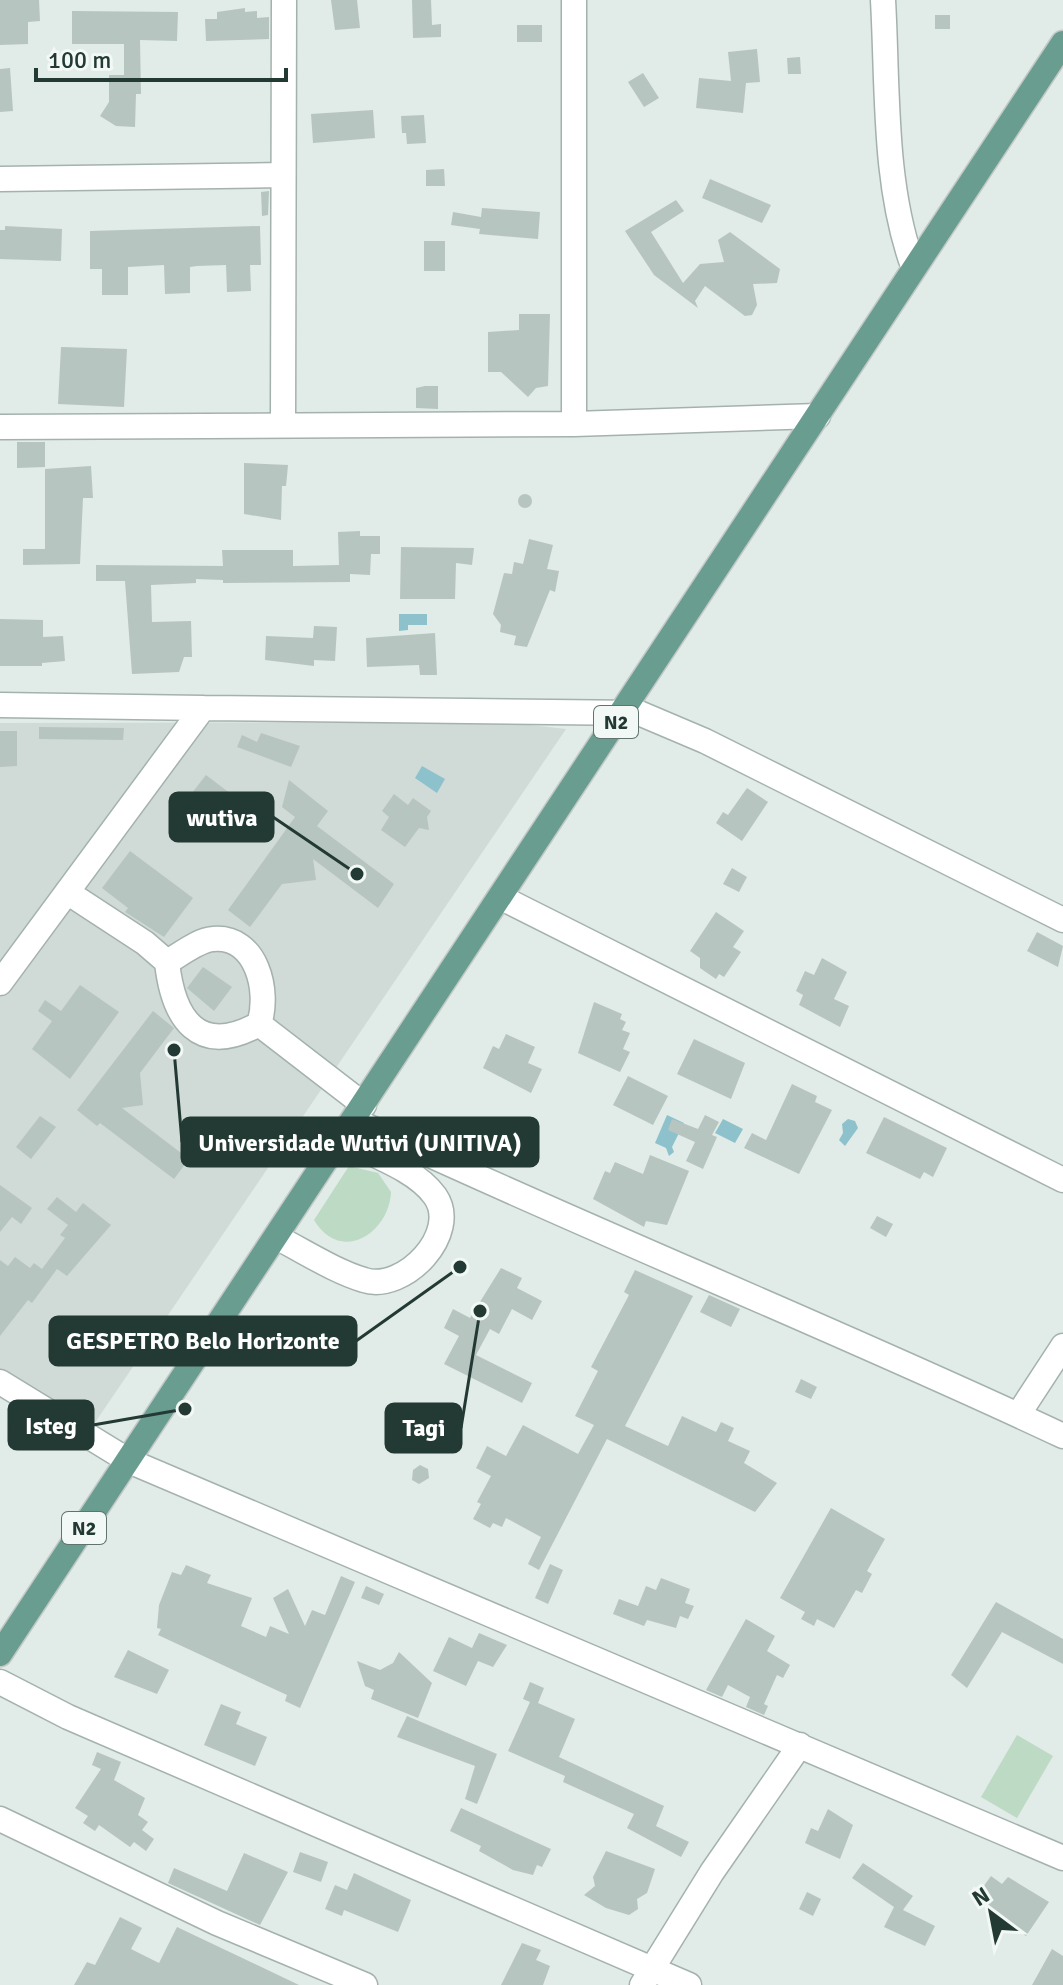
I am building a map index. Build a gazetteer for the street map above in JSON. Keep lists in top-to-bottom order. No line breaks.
{"streets":{"main road":["N2"]},"places":["wutiva","Universidade Wutivi (UNITIVA)","GESPETRO Belo Horizonte","Tagi","Isteg"],"scale_bar":"100 m","north":"top left"}
